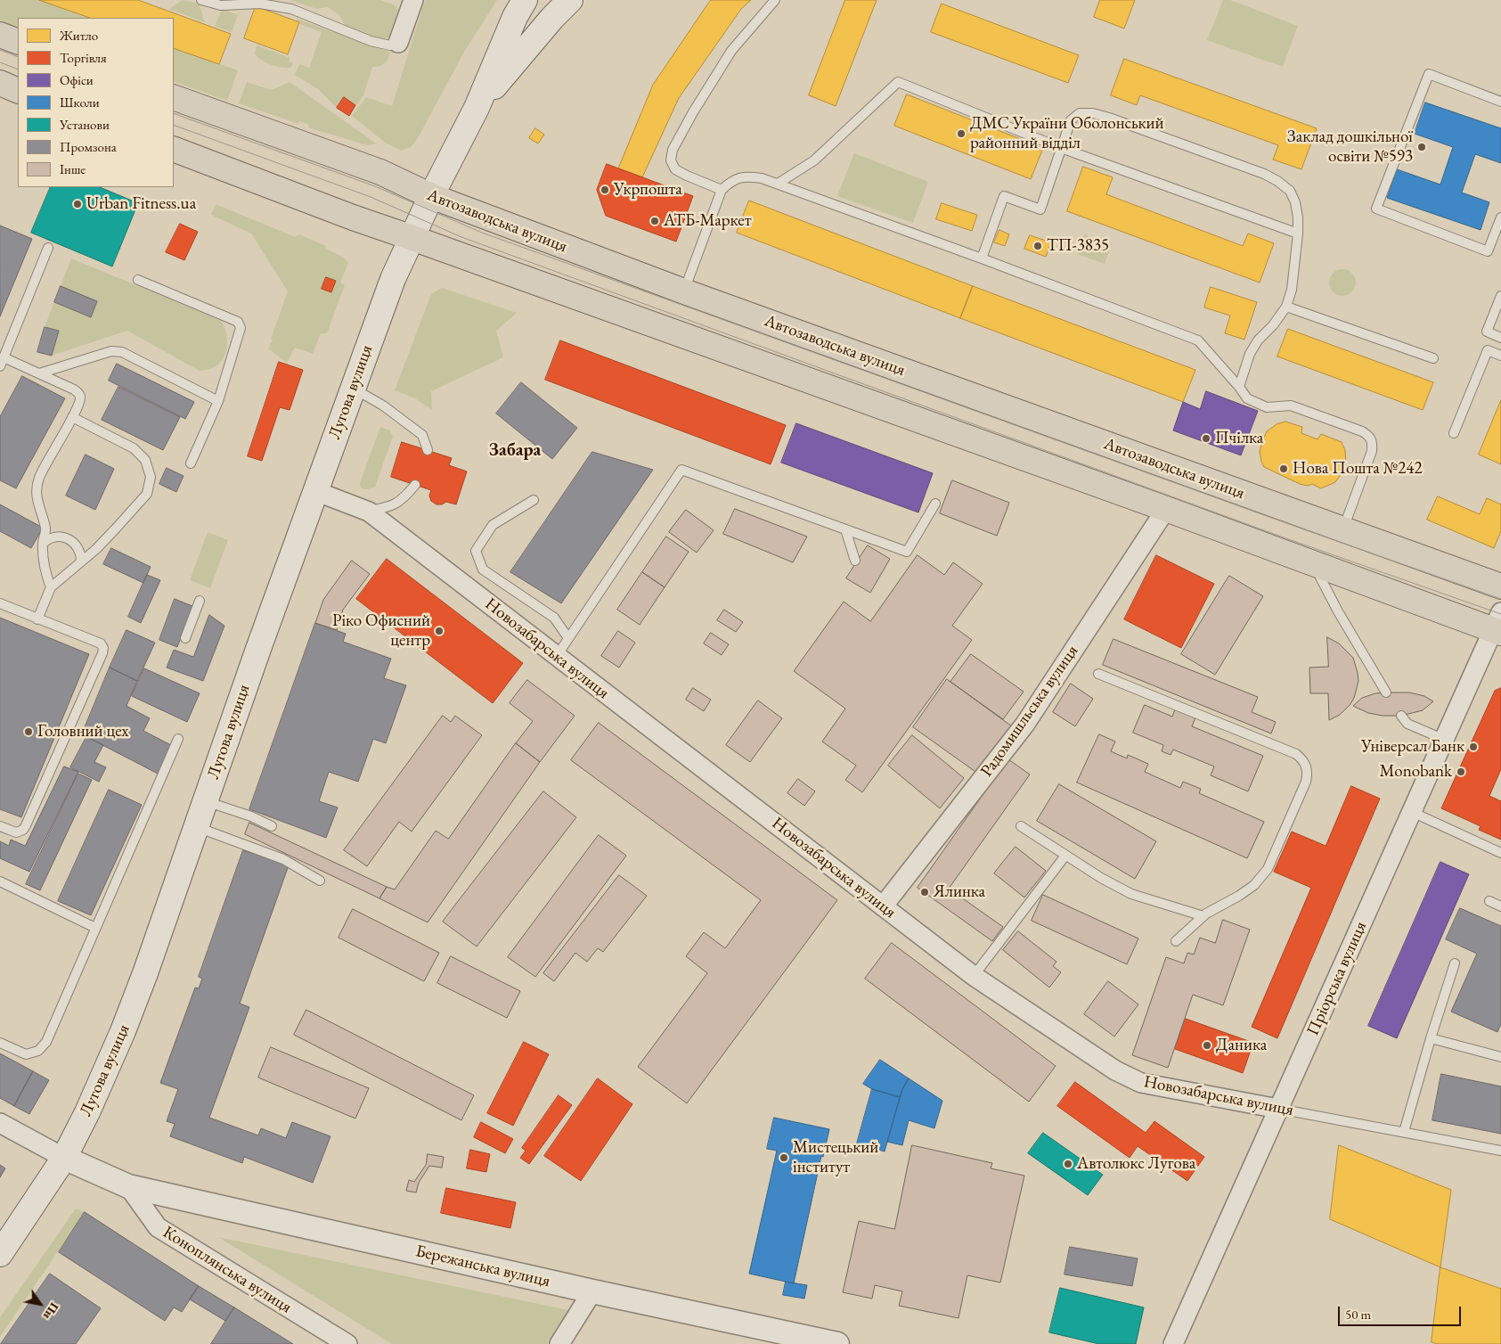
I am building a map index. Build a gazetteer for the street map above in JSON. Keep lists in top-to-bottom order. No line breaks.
{"streets":{"main road":["Автозаводська вулиця","Лугова вулиця"],"street":["Новозабарська вулиця","Радомишльська вулиця","Пріорська вулиця","Бережанська вулиця","Коноплянська вулиця"]},"crossings":[["Автозаводська вулиця","Лугова вулиця"],["Лугова вулиця","Новозабарська вулиця"],["Новозабарська вулиця","Радомишльська вулиця"],["Новозабарська вулиця","Пріорська вулиця"],["Бережанська вулиця","Коноплянська вулиця"]],"districts":["Забара"],"places":["ДМС України Оболонський районний відділ","Заклад дошкільної освіти №593","Укрпошта","Urban Fitness.ua","АТБ-Маркет","ТП-3835","Пчілка","Нова Пошта №242","Ріко Офисний центр","Головний цех","Універсал Банк","Monobank","Ялинка","Даника","Мистецький інститут","Автолюкс Лугова"],"legend":["Житло","Торгівля","Офіси","Школи","Установи","Промзона","Інше"],"scale_bar":"50 m","north":"bottom right"}
